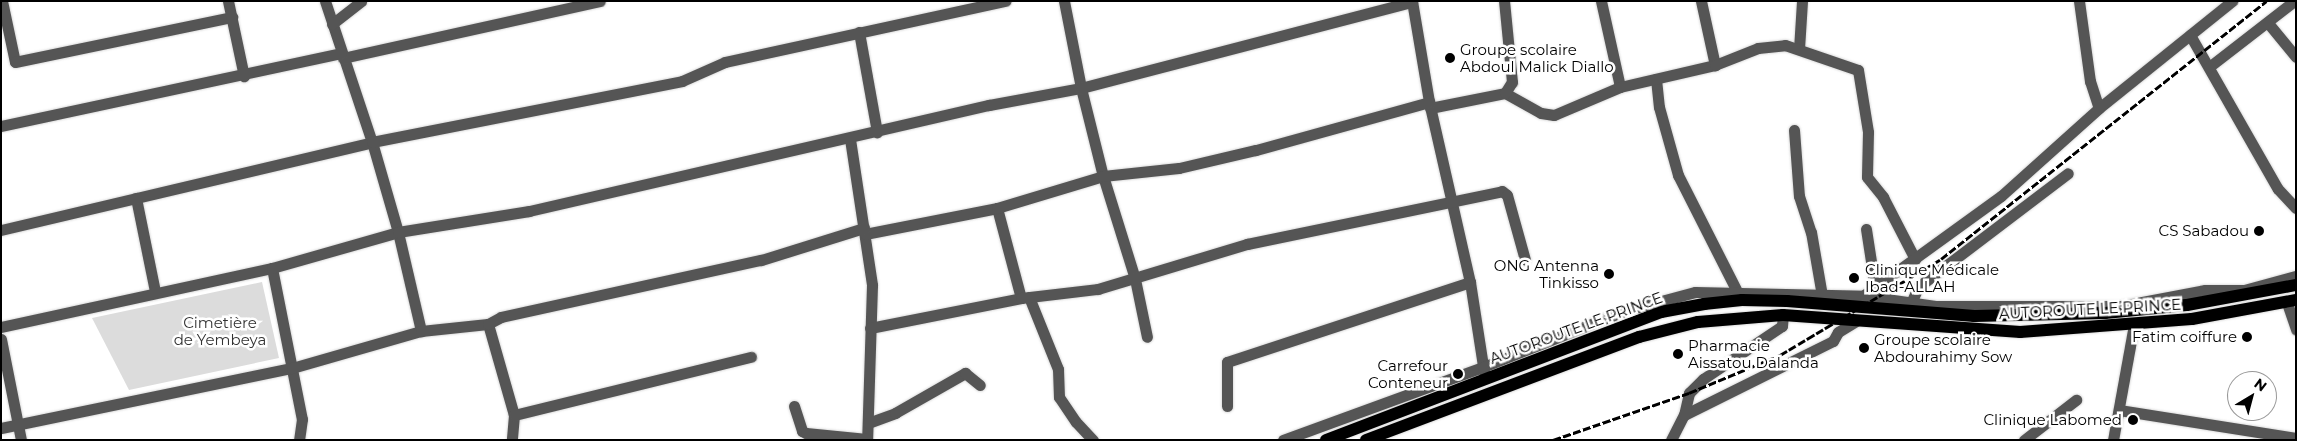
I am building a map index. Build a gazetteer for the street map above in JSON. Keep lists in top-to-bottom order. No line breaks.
{"streets":{"main road":["AUTOROUTE LE PRINCE"]},"parks":["Cimetière de Yembeya"],"places":["Groupe scolaire Abdoul Malick Diallo","CS Sabadou","ONG Antenna Tinkisso","Clinique Médicale Ibad-ALLAH","Fatim coiffure","Groupe scolaire Abdourahimy Sow","Pharmacie Aissatou Dalanda","Carrefour Conteneur","Clinique Labomed"],"north":"top right"}
